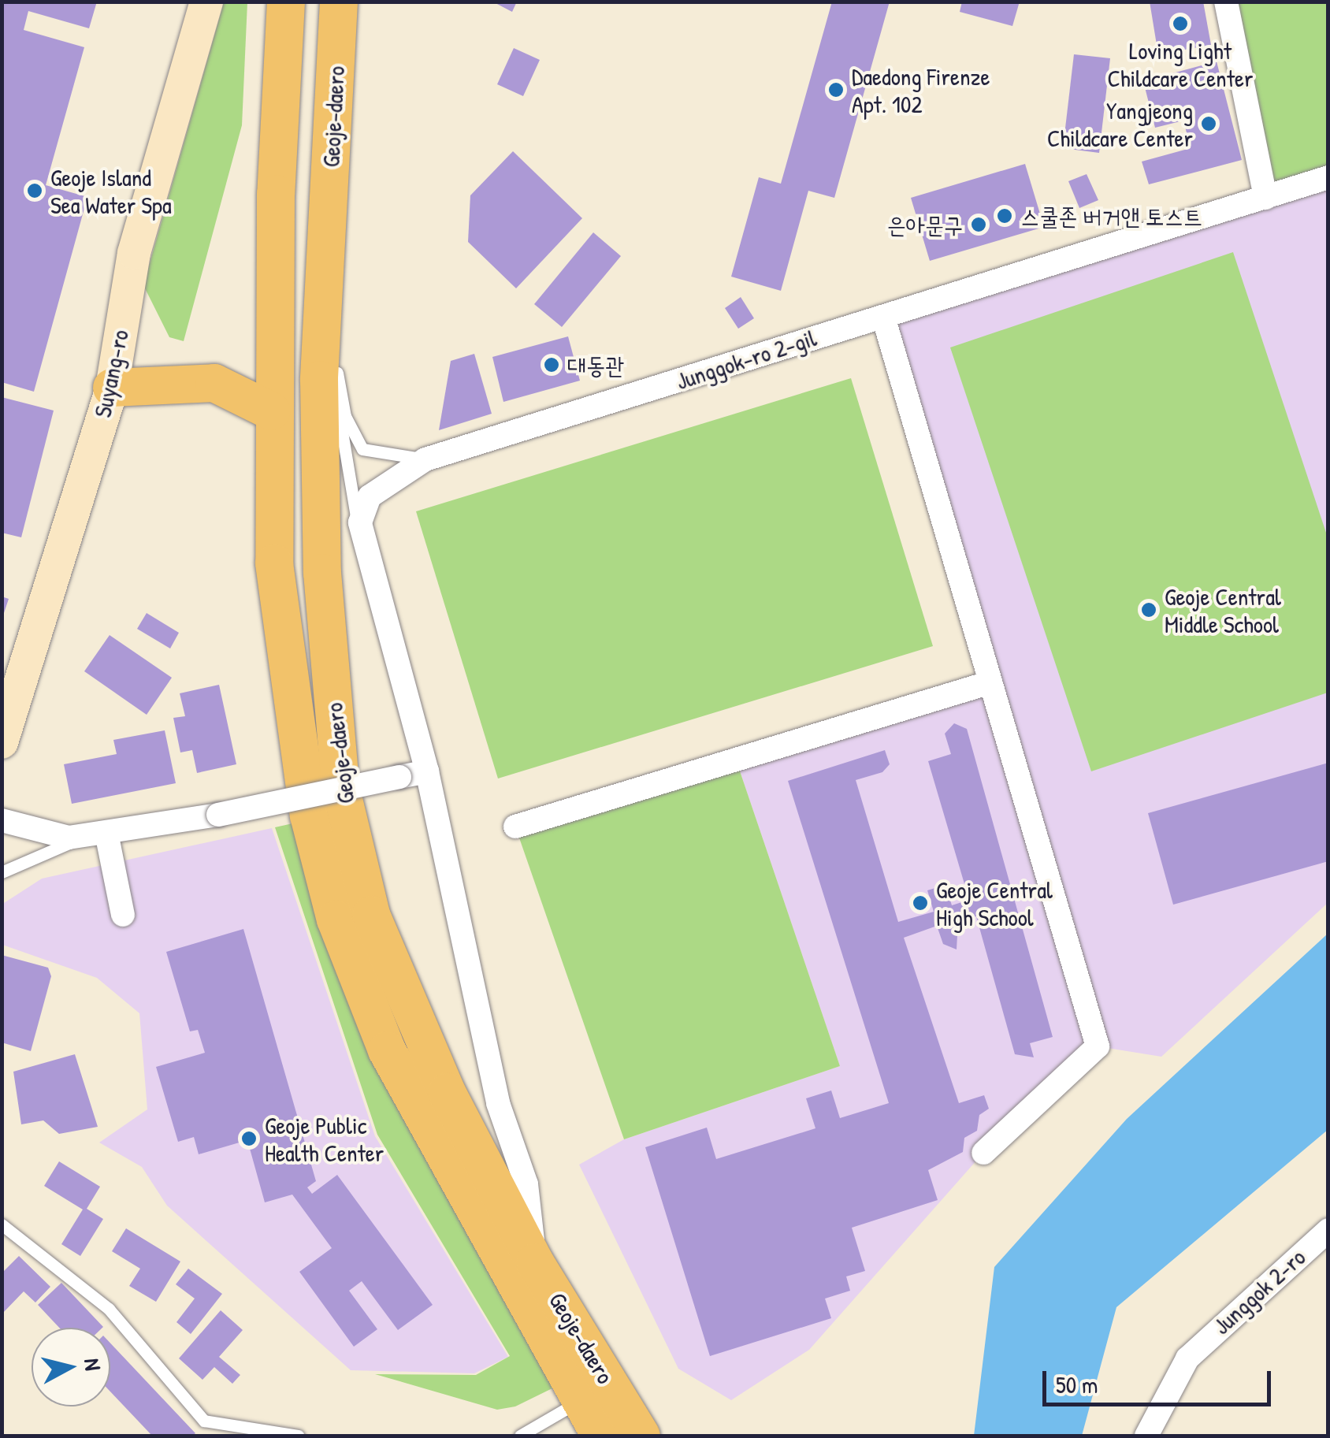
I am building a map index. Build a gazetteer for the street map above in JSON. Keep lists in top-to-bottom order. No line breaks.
{"streets":{"main road":["Geoje-daero"],"street":["Junggok-ro 2-gil","Suyang-ro","Junggok 2-ro"]},"places":["Loving Light Childcare Center","Daedong Firenze Apt. 102","Yangjeong Childcare Center","Geoje Island Sea Water Spa","스쿨존 버거앤 토스트","은아문구","대동관","Geoje Central Middle School","Geoje Central High School","Geoje Public Health Center"],"scale_bar":"50 m","north":"right"}
